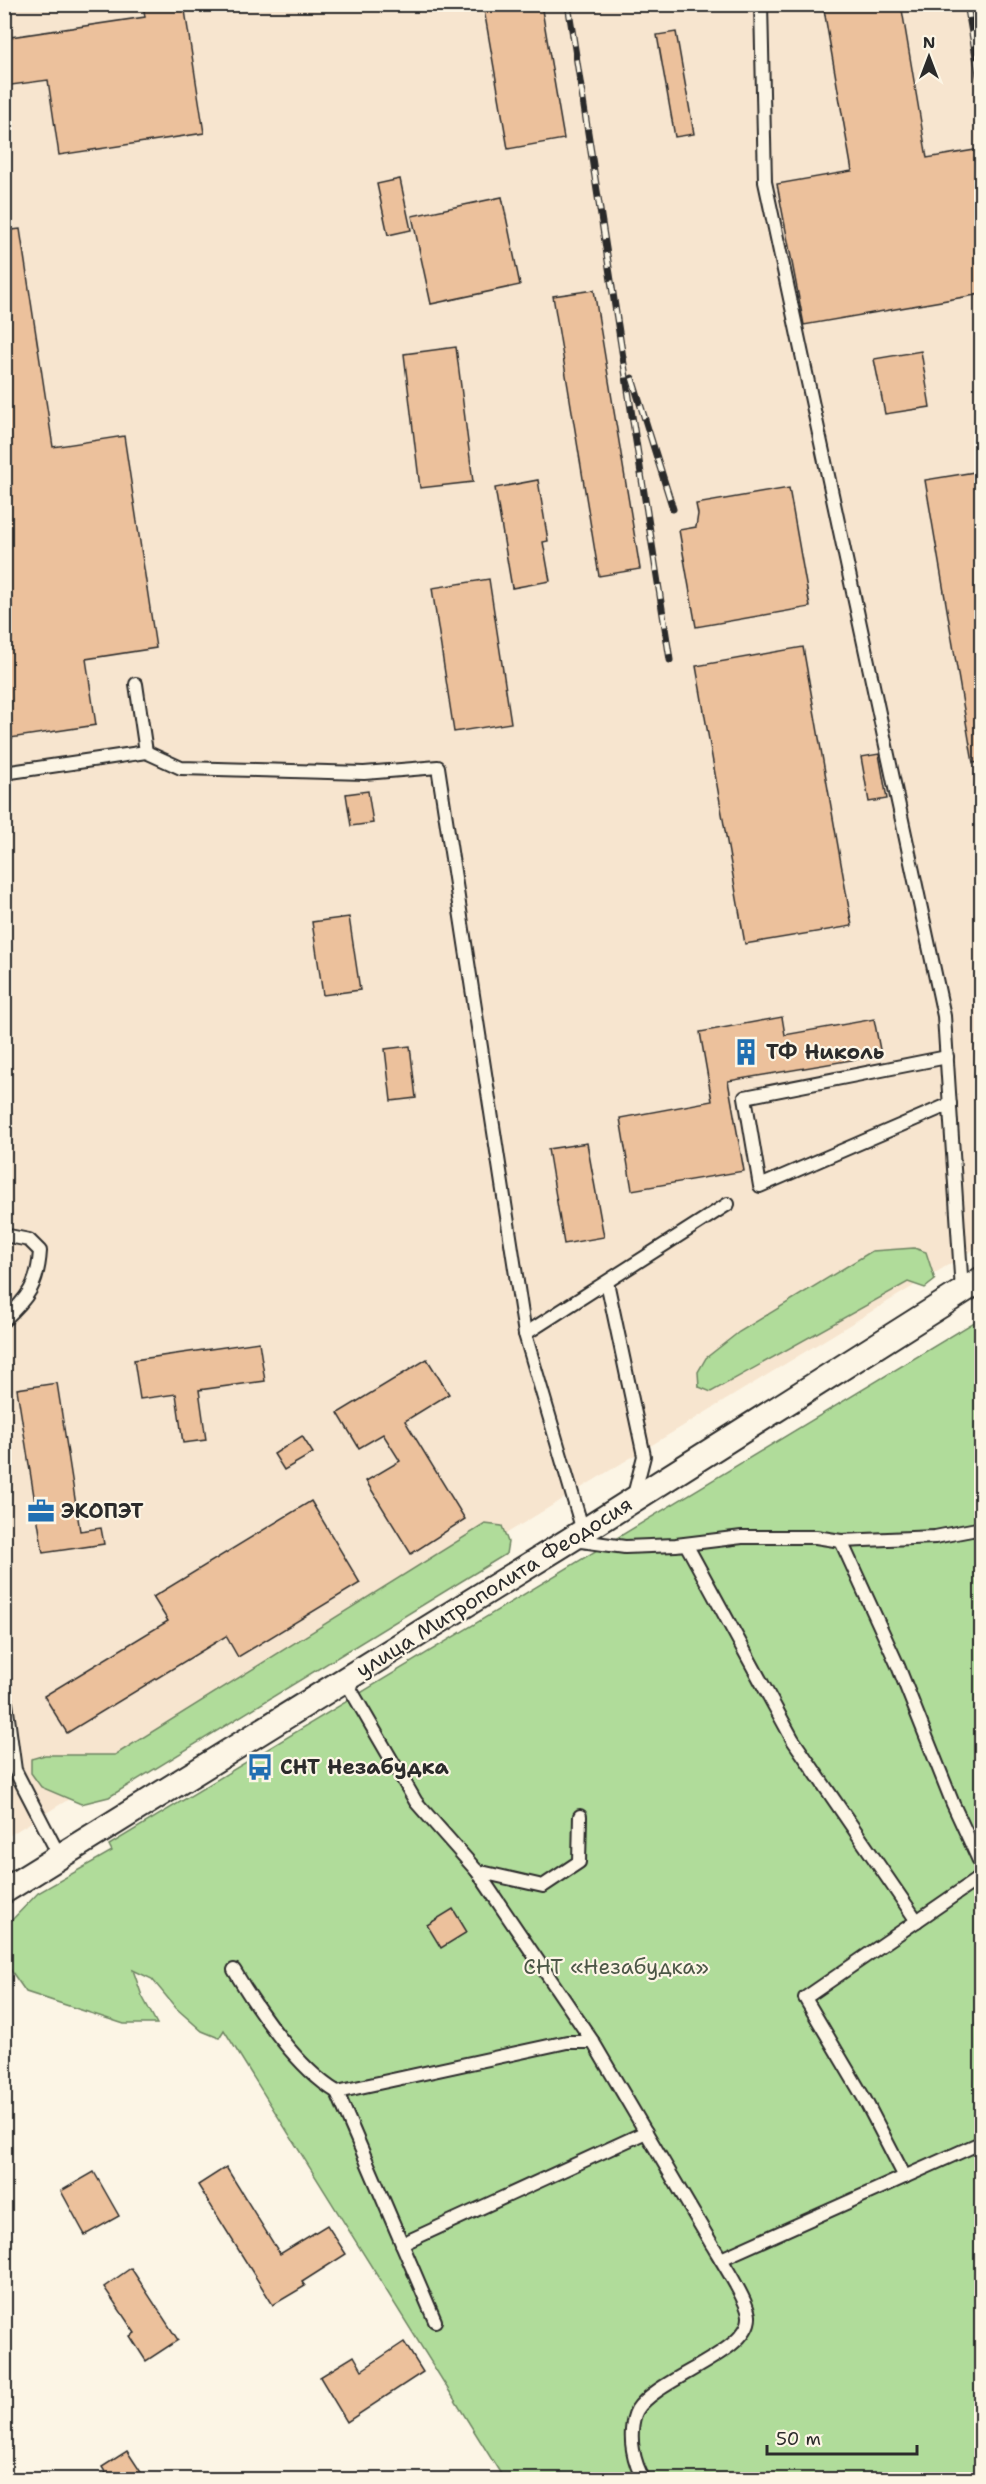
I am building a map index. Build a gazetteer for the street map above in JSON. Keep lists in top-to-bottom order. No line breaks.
{"streets":{"street":["улица Митрополита Феодосия"]},"parks":["СНТ «Незабудка»"],"places":{"building":["ТФ Николь"],"office":["ЭКОПЭТ"],"bus stop":["СНТ Незабудка"]},"scale_bar":"50 m","north":"top"}
